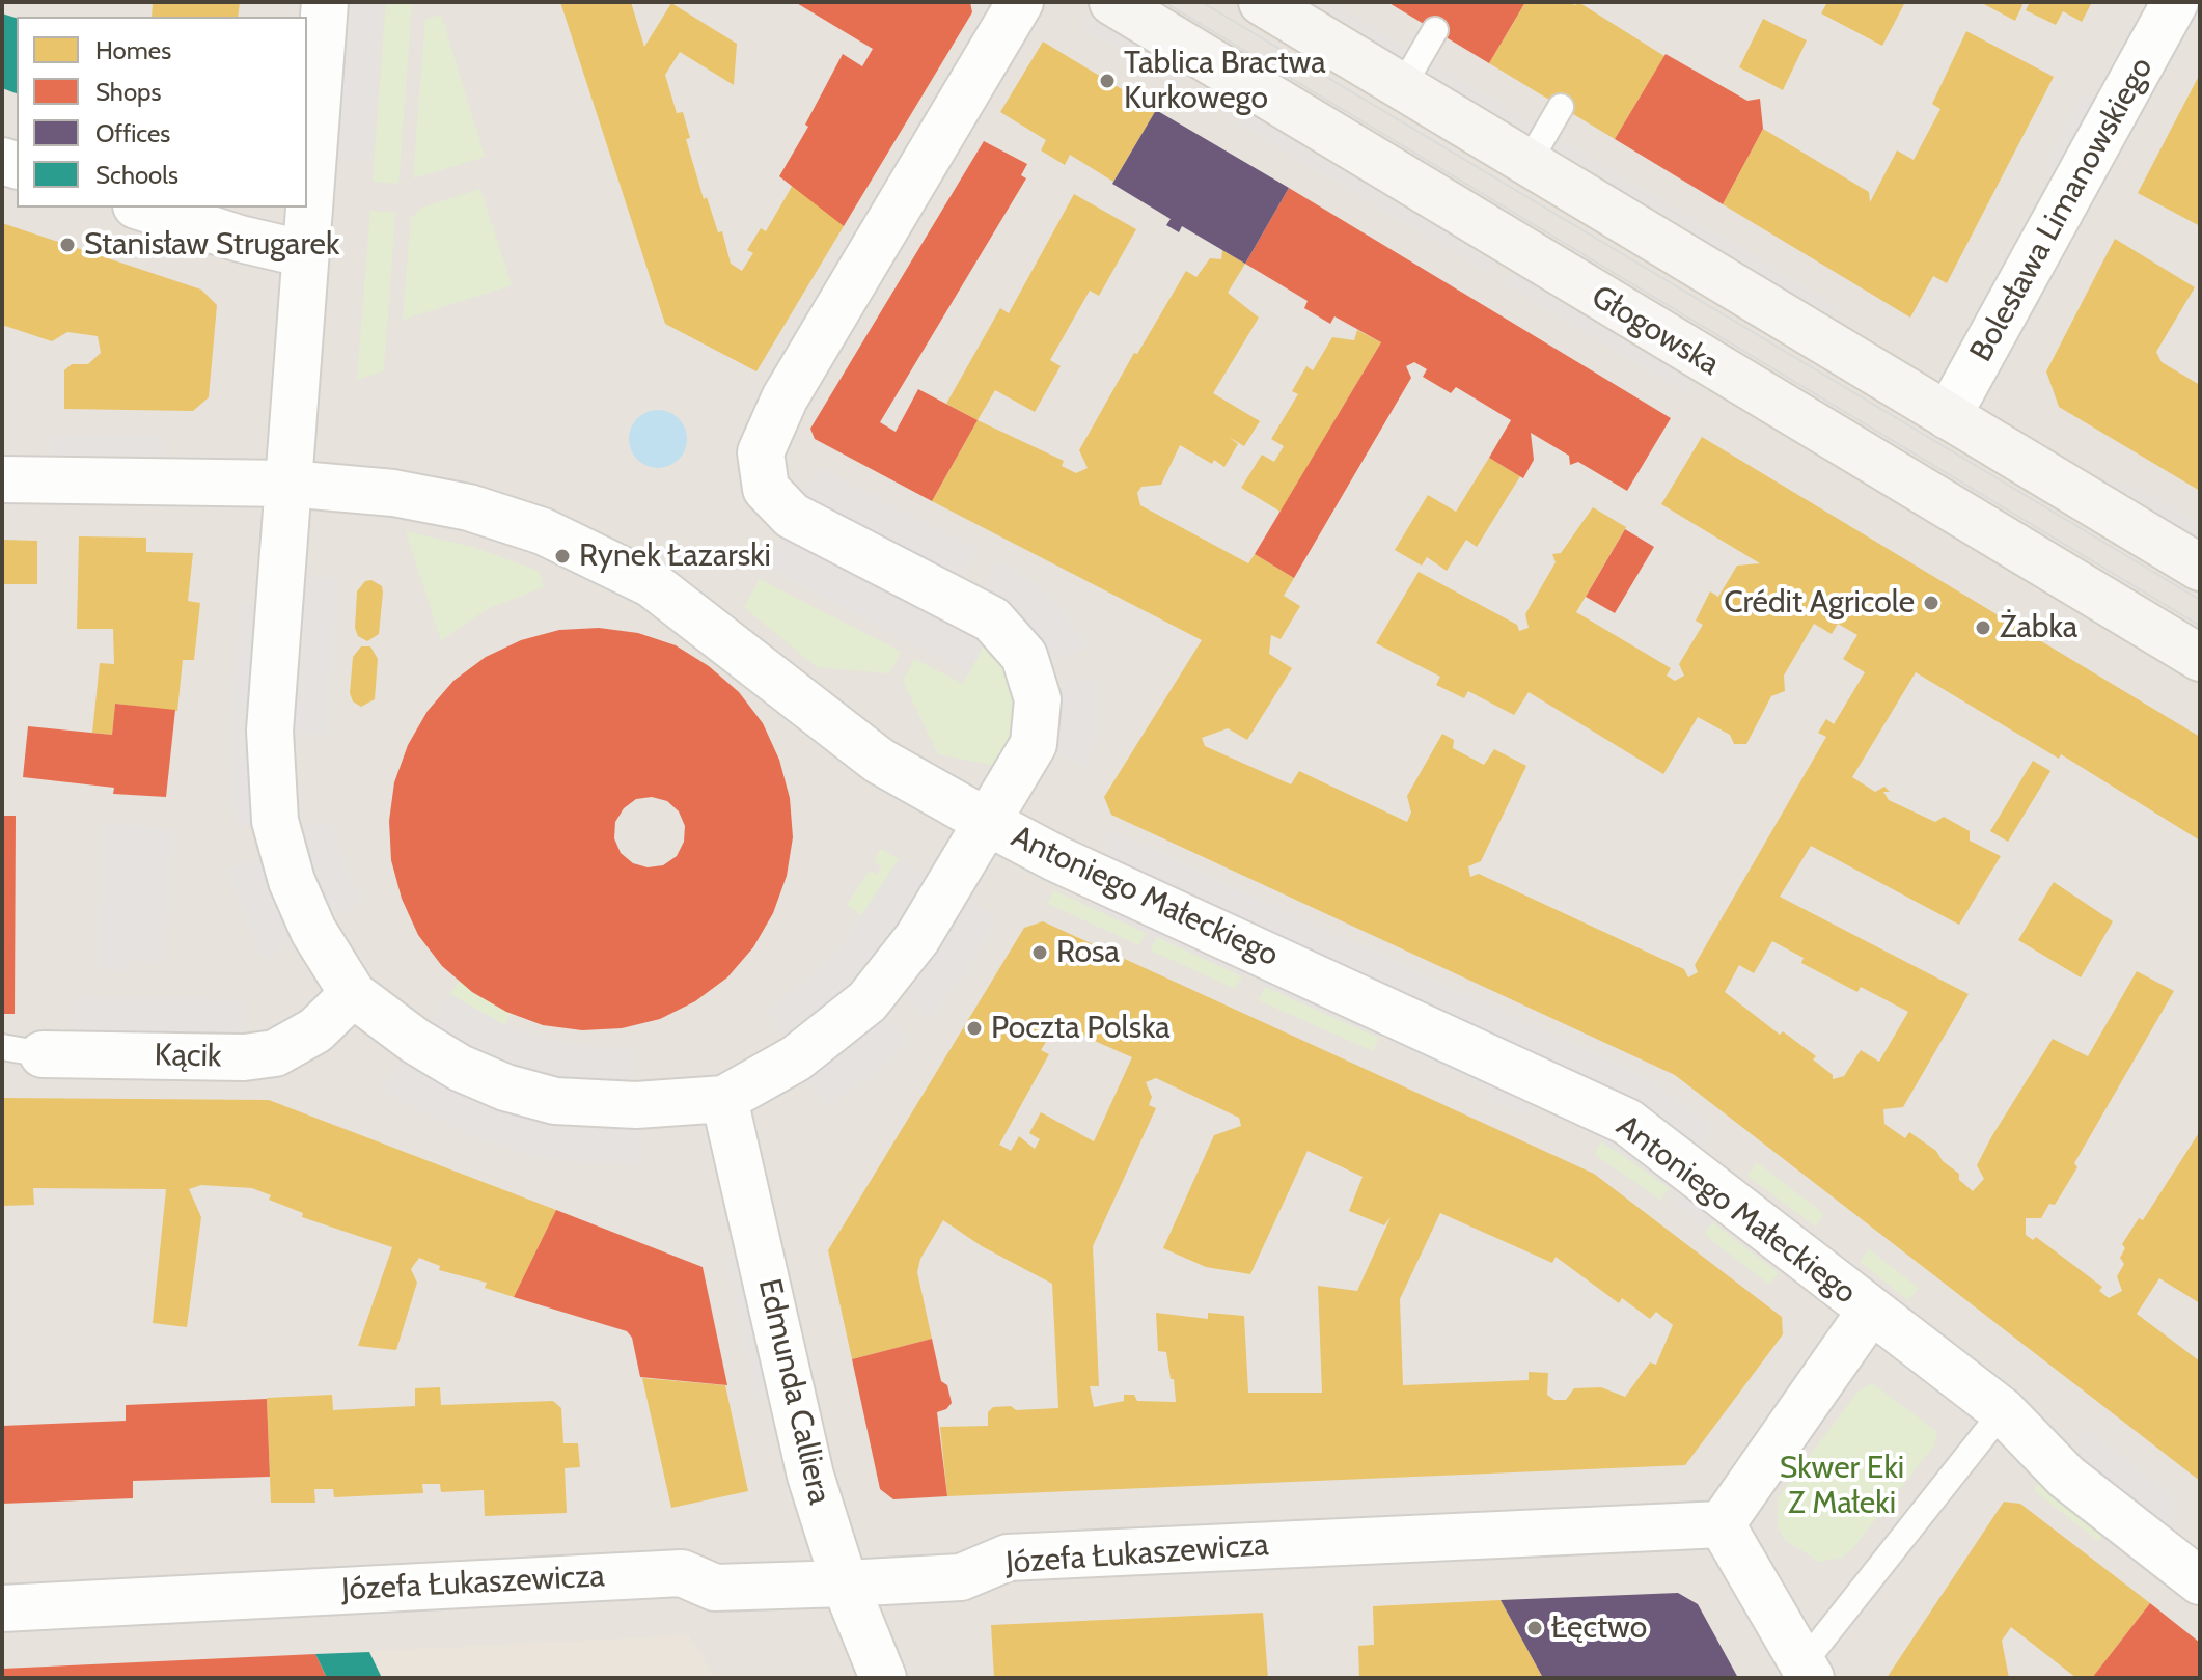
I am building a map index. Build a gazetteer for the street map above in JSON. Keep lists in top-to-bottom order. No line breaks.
{"streets":{"street":["Bolesława Limanowskiego","Głogowska","Antoniego Małeckiego","Kącik","Edmunda Calliera","Józefa Łukaszewicza"]},"crossings":[["Edmunda Calliera","Józefa Łukaszewicza"]],"parks":["Skwer Eki Z Małeki"],"places":["Tablica Bractwa Kurkowego","Stanisław Strugarek","Rynek Łazarski","Crédit Agricole","Żabka","Rosa","Poczta Polska","Łęctwo"],"legend":["Homes","Shops","Offices","Schools"]}
